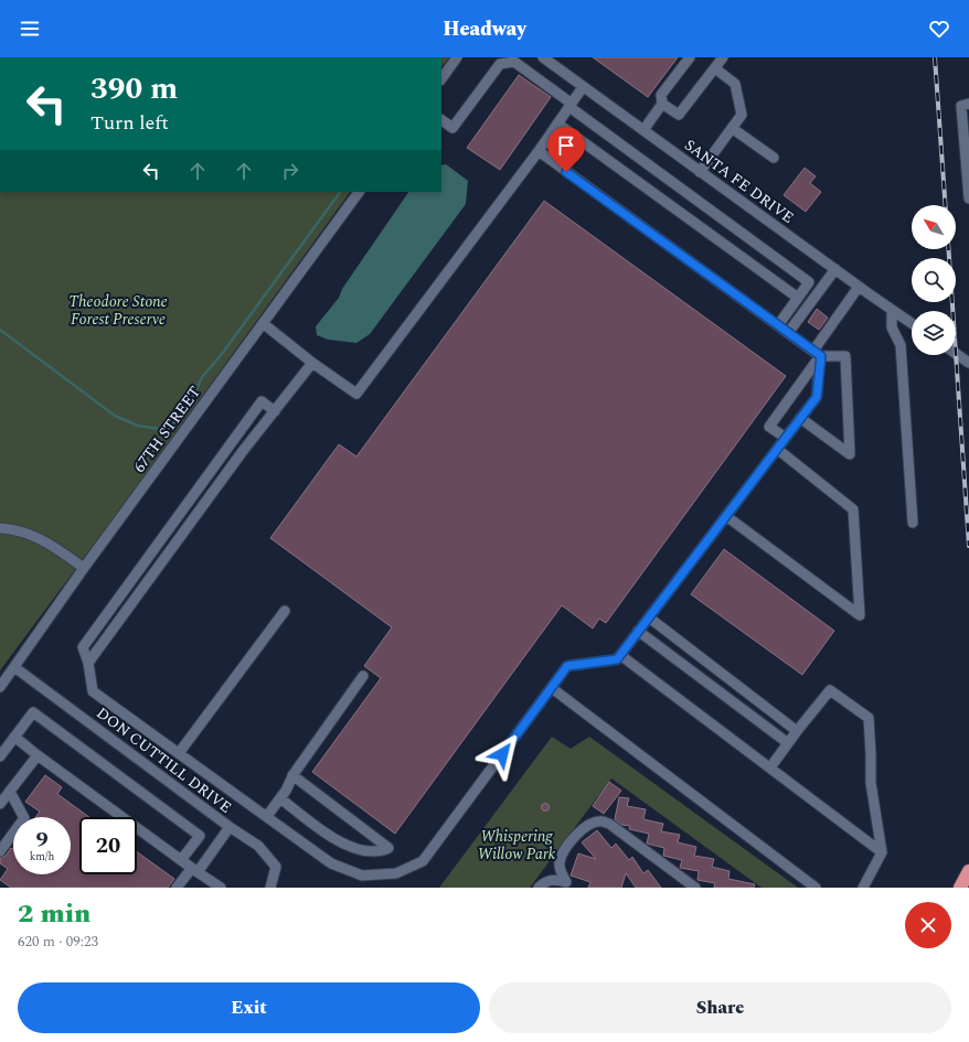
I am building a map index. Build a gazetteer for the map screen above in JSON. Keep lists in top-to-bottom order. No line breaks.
{"streets":{"street":["SANTA FE DRIVE","67TH STREET","DON CUTTILL DRIVE"]},"crossings":[["67TH STREET","DON CUTTILL DRIVE"]],"parks":["Theodore Stone Forest Preserve","Whispering Willow Park"],"north":"top left","page":{"header":"Headway","turn":["390 m","Turn left"],"speed":"9 km/h","limit":"20","heading":["2 min","620 m · 09:23"],"buttons":["Exit","Share"]}}
